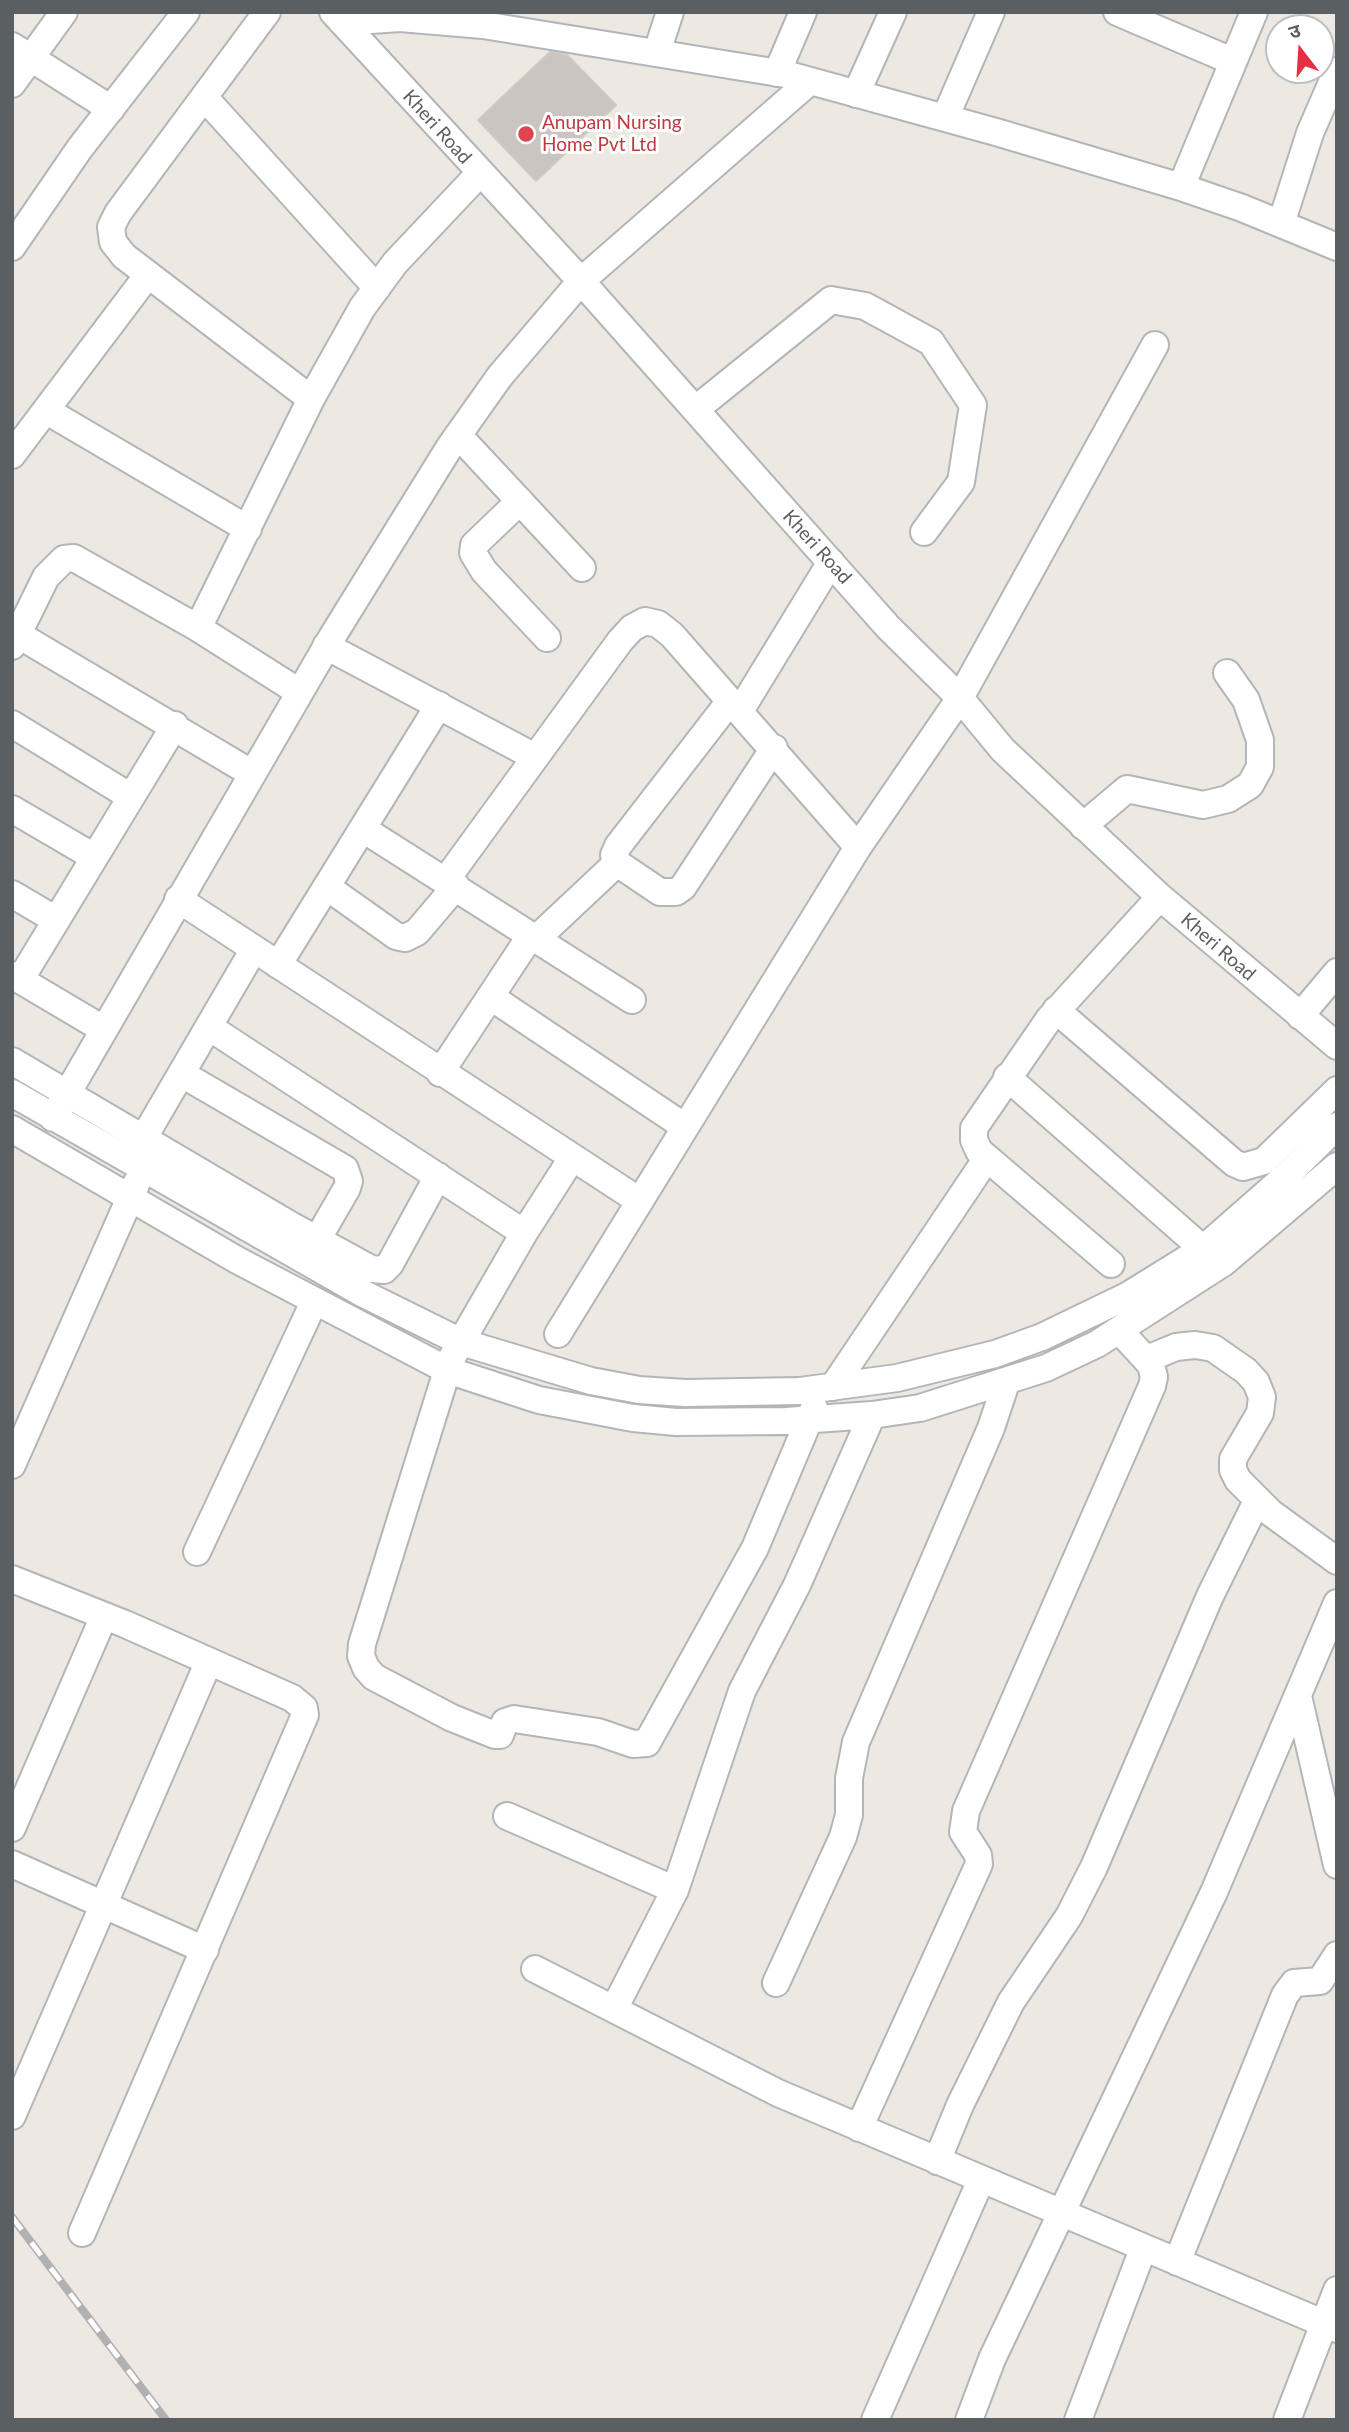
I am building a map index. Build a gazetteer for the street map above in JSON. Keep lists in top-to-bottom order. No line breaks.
{"streets":{"street":["Kheri Road"]},"places":["Anupam Nursing Home Pvt Ltd"],"north":"top"}
